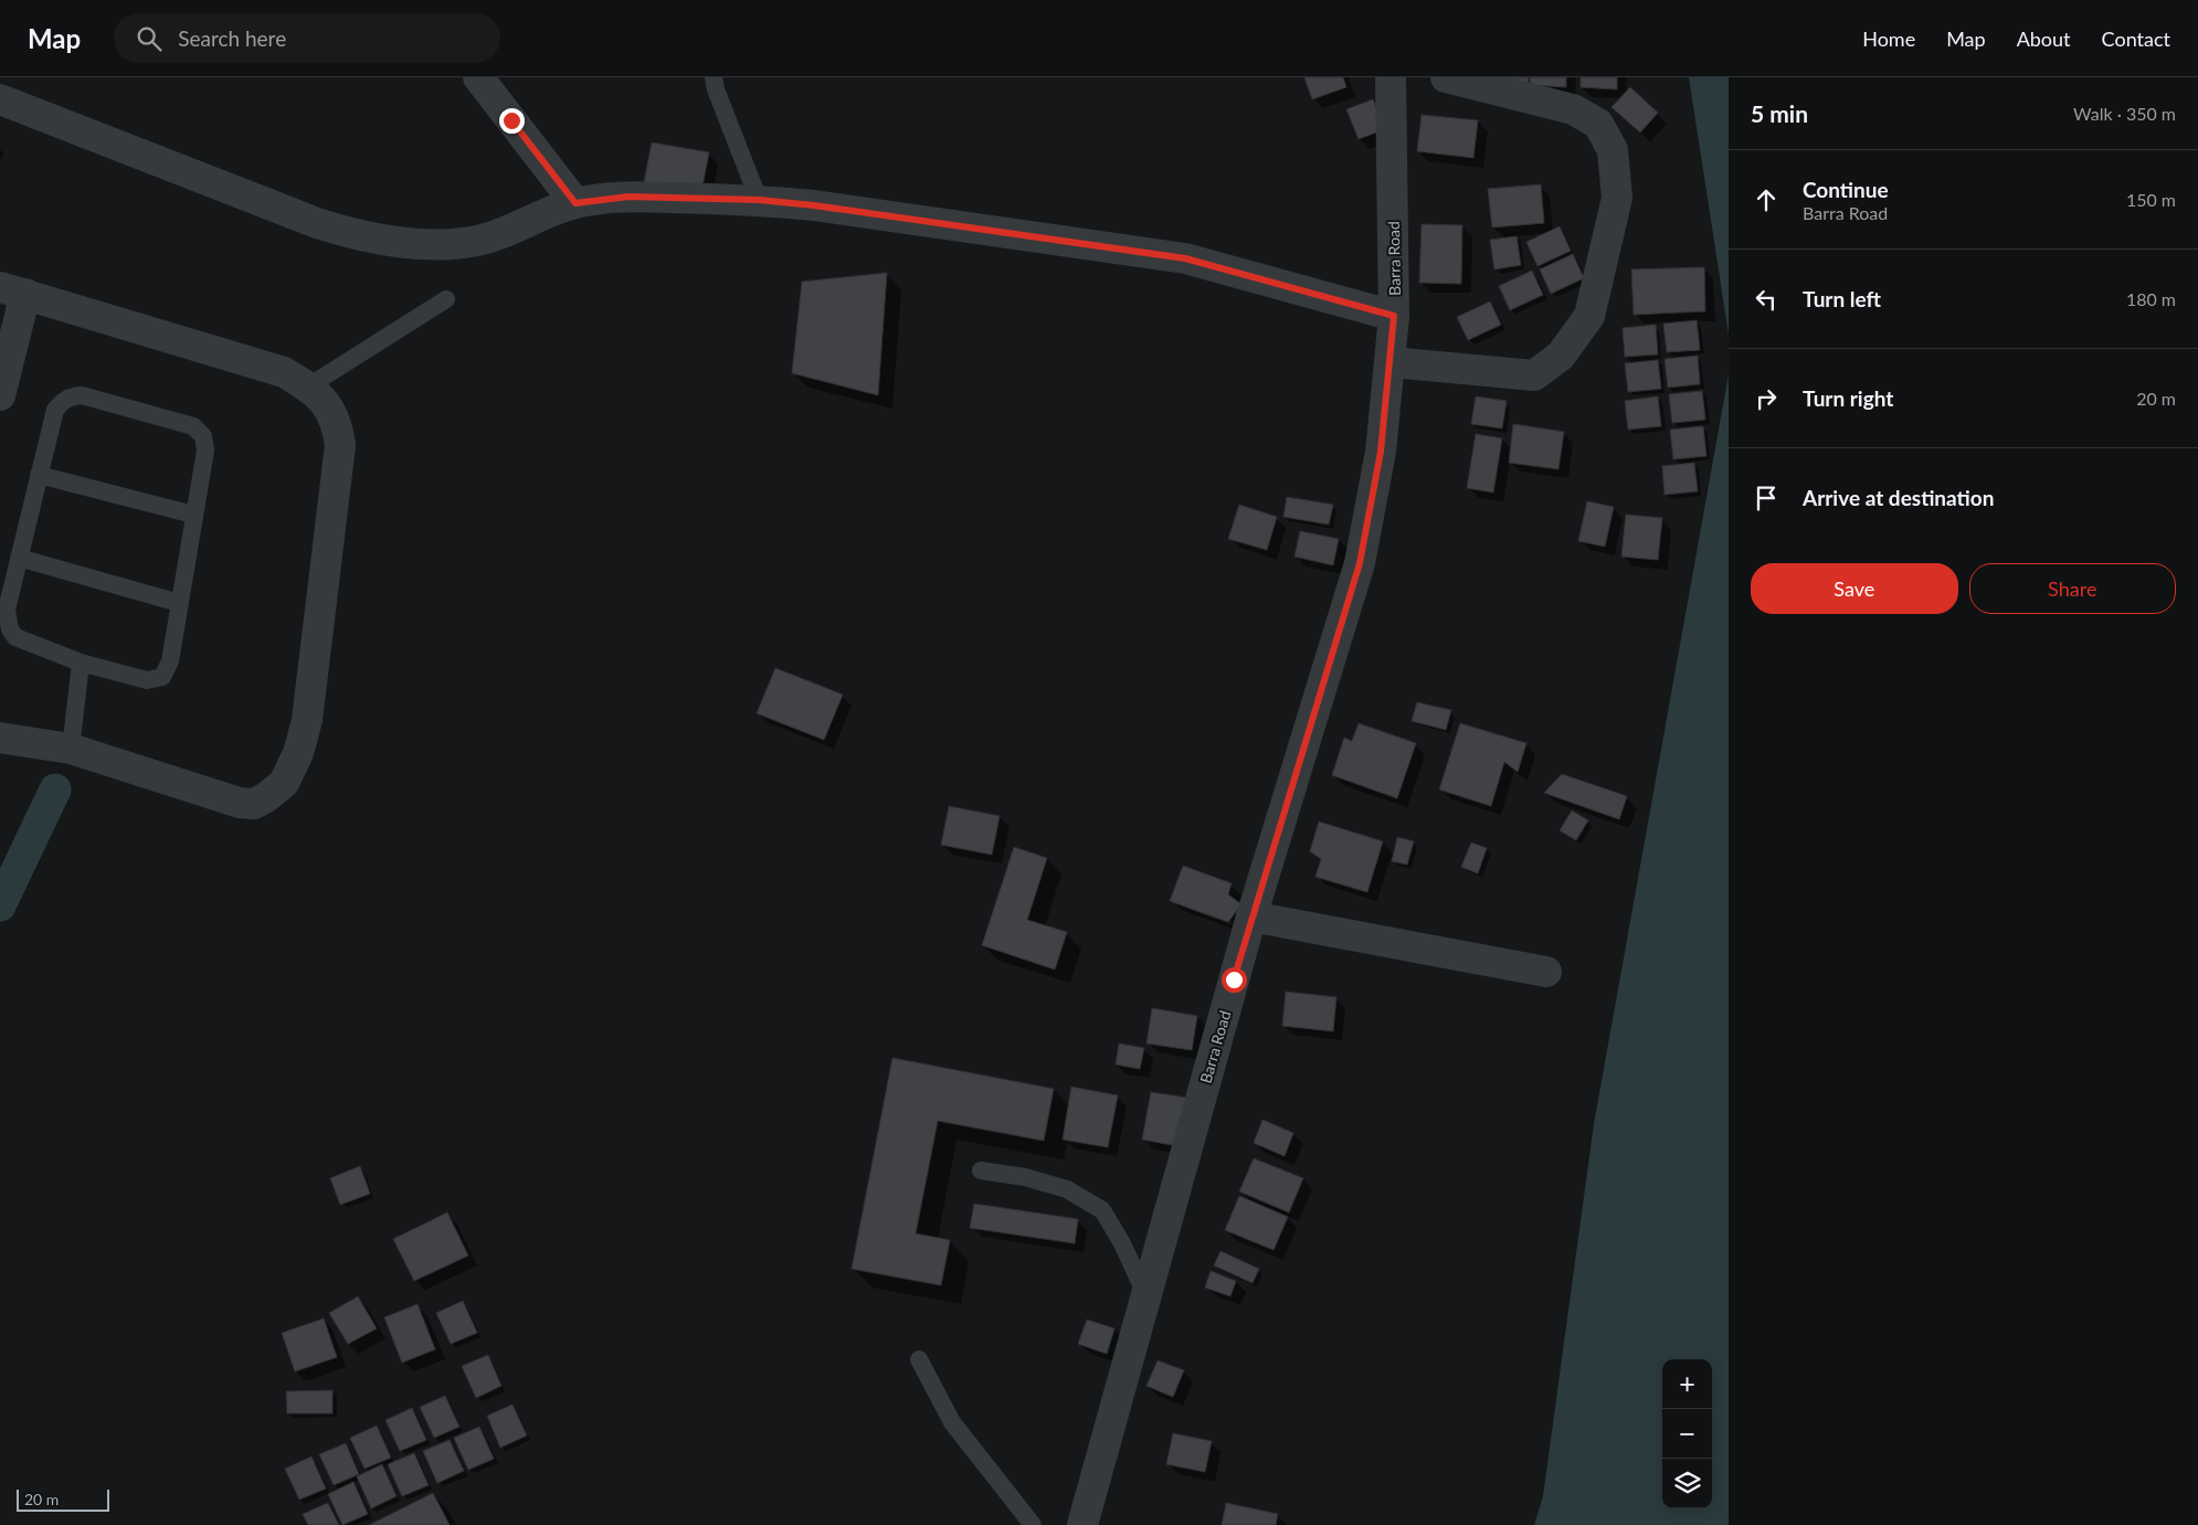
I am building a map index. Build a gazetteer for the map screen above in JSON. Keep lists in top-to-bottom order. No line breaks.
{"streets":{"street":["Barra Road"]},"scale_bar":"20 m","page":{"header":"Map","search":"Search here","nav":["Home","Map","About","Contact"],"heading":["5 min","Walk · 350 m"],"list":[["Continue","Barra Road","150 m"],["Turn left","180 m"],["Turn right","20 m"],"Arrive at destination"],"buttons":["Save","Share"],"map_buttons":["+","−"],"scale":"20 m"}}
